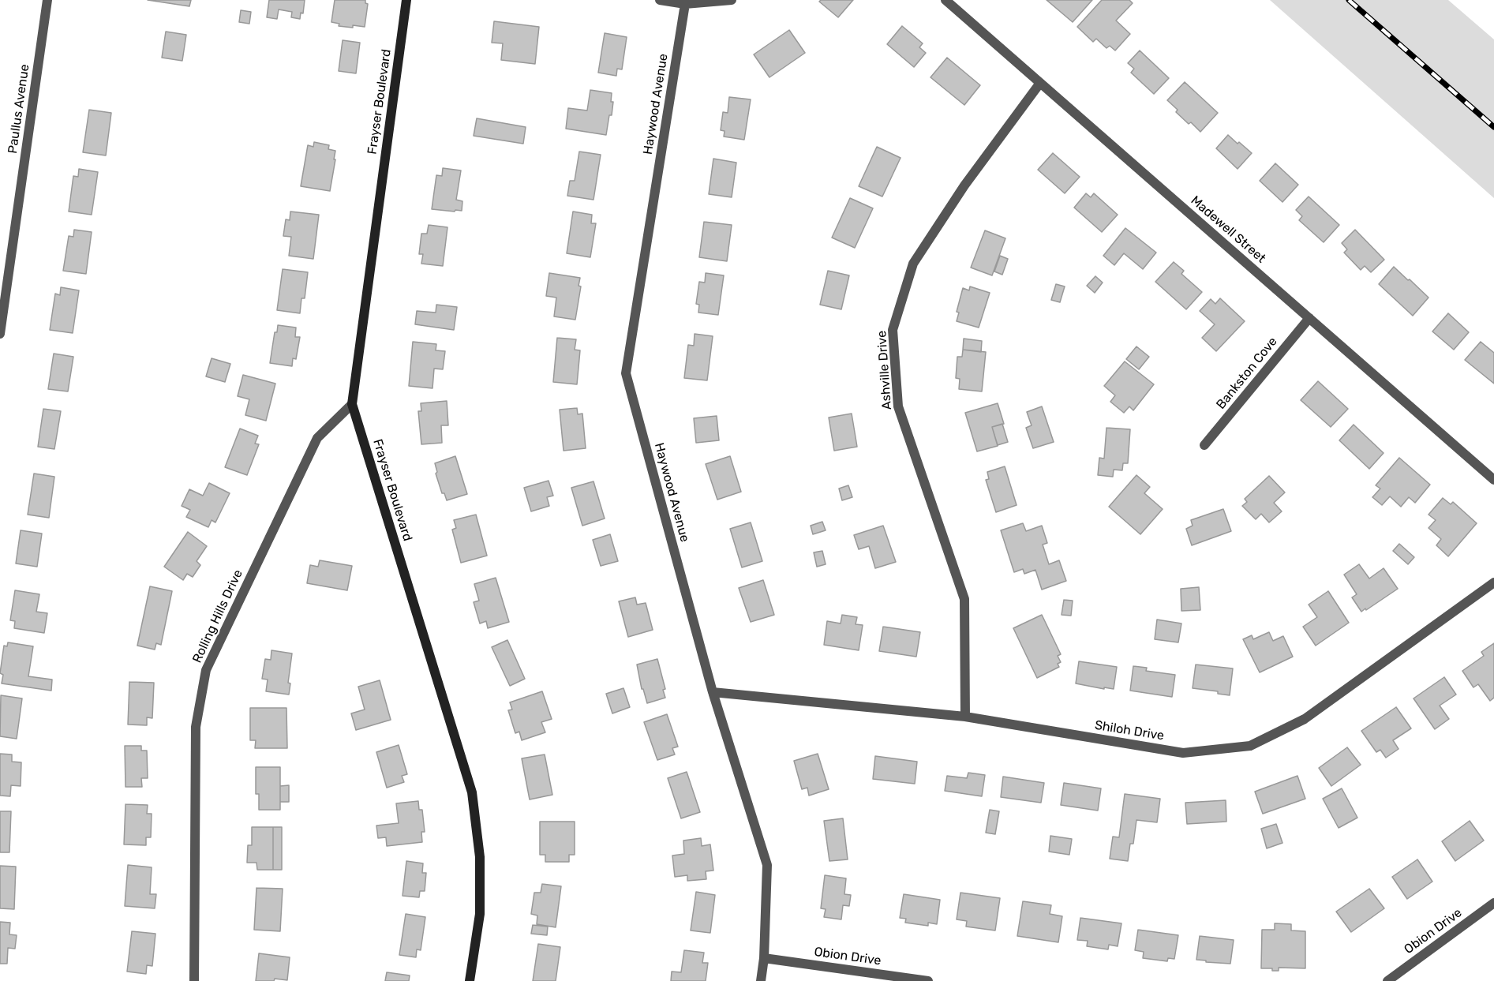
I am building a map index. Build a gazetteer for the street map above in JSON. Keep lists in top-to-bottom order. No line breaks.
{"streets":{"main road":["Frayser Boulevard"],"street":["Haywood Avenue","Paullus Avenue","Madewell Street","Ashville Drive","Bankston Cove","Rolling Hills Drive","Shiloh Drive","Obion Drive"]},"crossings":[["Frayser Boulevard","Rolling Hills Drive"],["Haywood Avenue","Shiloh Drive"],["Haywood Avenue","Obion Drive"],["Madewell Street","Ashville Drive"],["Madewell Street","Bankston Cove"],["Ashville Drive","Shiloh Drive"]]}
